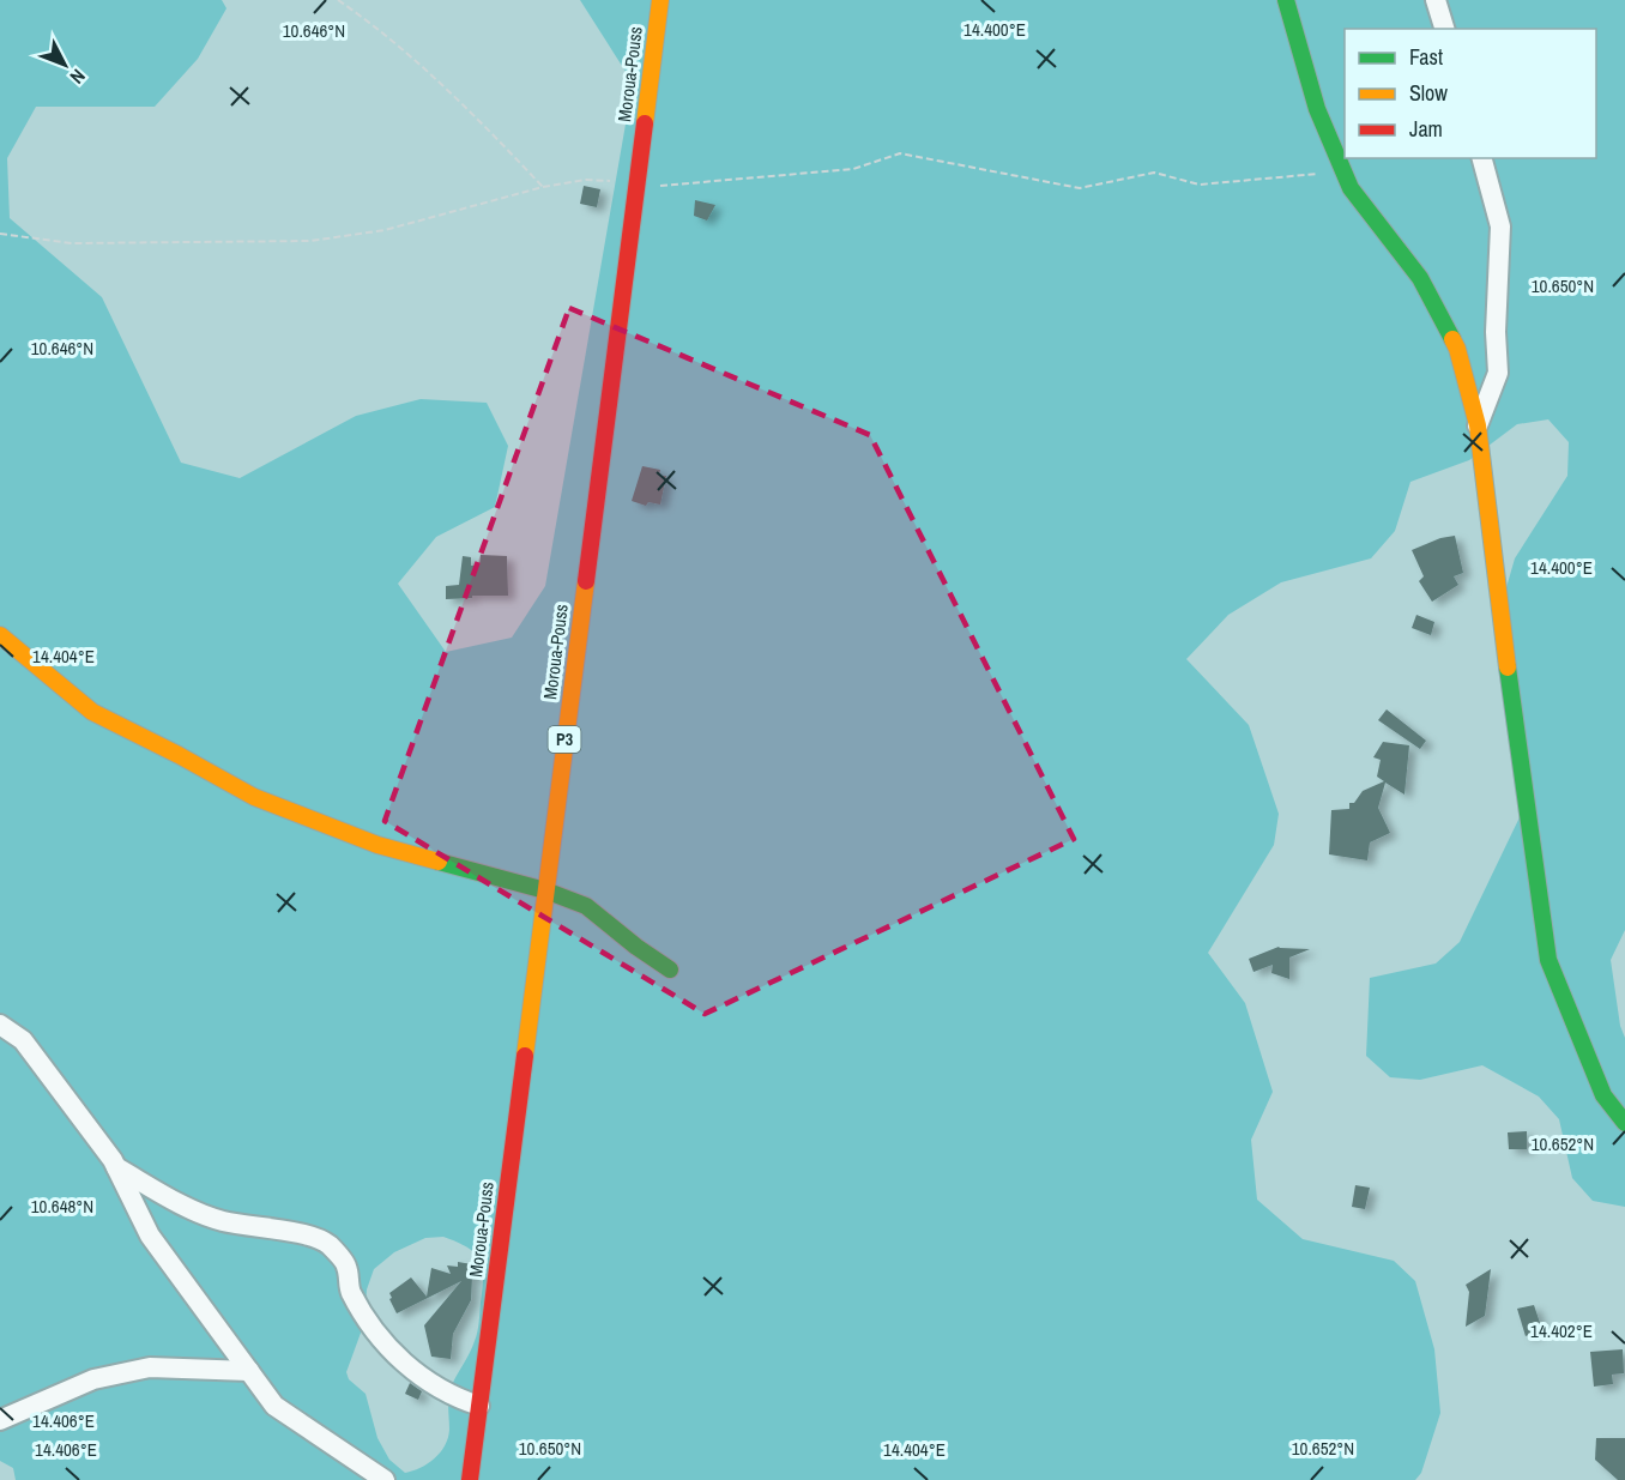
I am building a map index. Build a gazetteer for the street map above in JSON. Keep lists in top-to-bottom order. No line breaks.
{"streets":{"street":["Moroua-Pouss","P3"]},"legend":["Fast","Slow","Jam"],"north":"bottom right","coordinates":["14.400°E","10.646°N","10.650°N","14.404°E","10.652°N","10.648°N","14.402°E","14.406°E"]}
